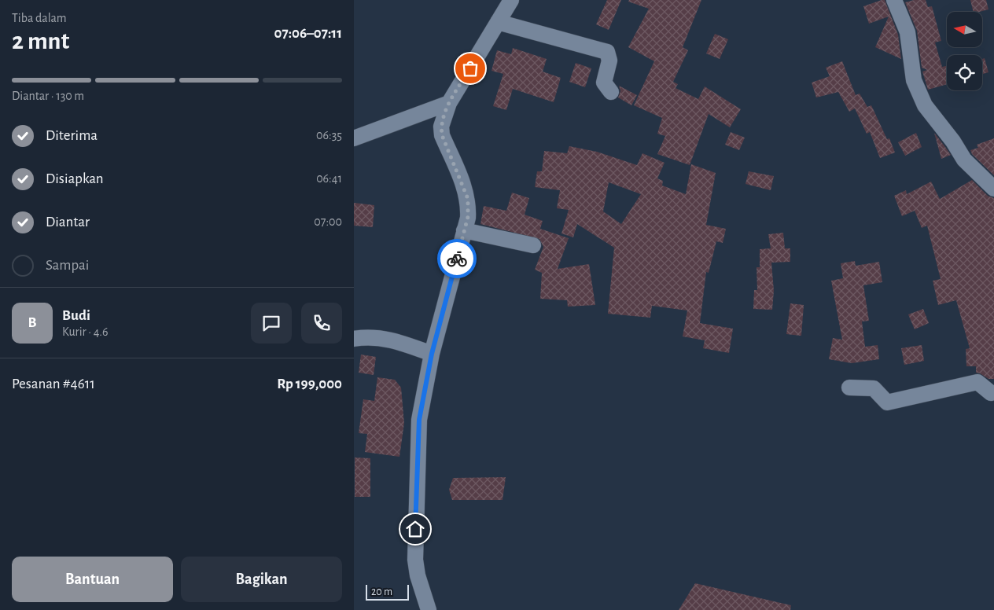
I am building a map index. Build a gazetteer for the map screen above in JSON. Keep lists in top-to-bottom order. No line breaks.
{"scale_bar":"20 m","north":"left","page":{"heading":["2 mnt","Tiba dalam","07:06–07:11"],"panel":["Budi","Kurir · 4.6","Pesanan #4611","Rp 199,000"],"bar":"Diantar · 130 m","list":[["Diterima","06:35"],["Disiapkan","06:41"],["Diantar","07:00"],"Sampai"],"round":"B","buttons":["Bantuan","Bagikan"],"scale":"20 m"}}
